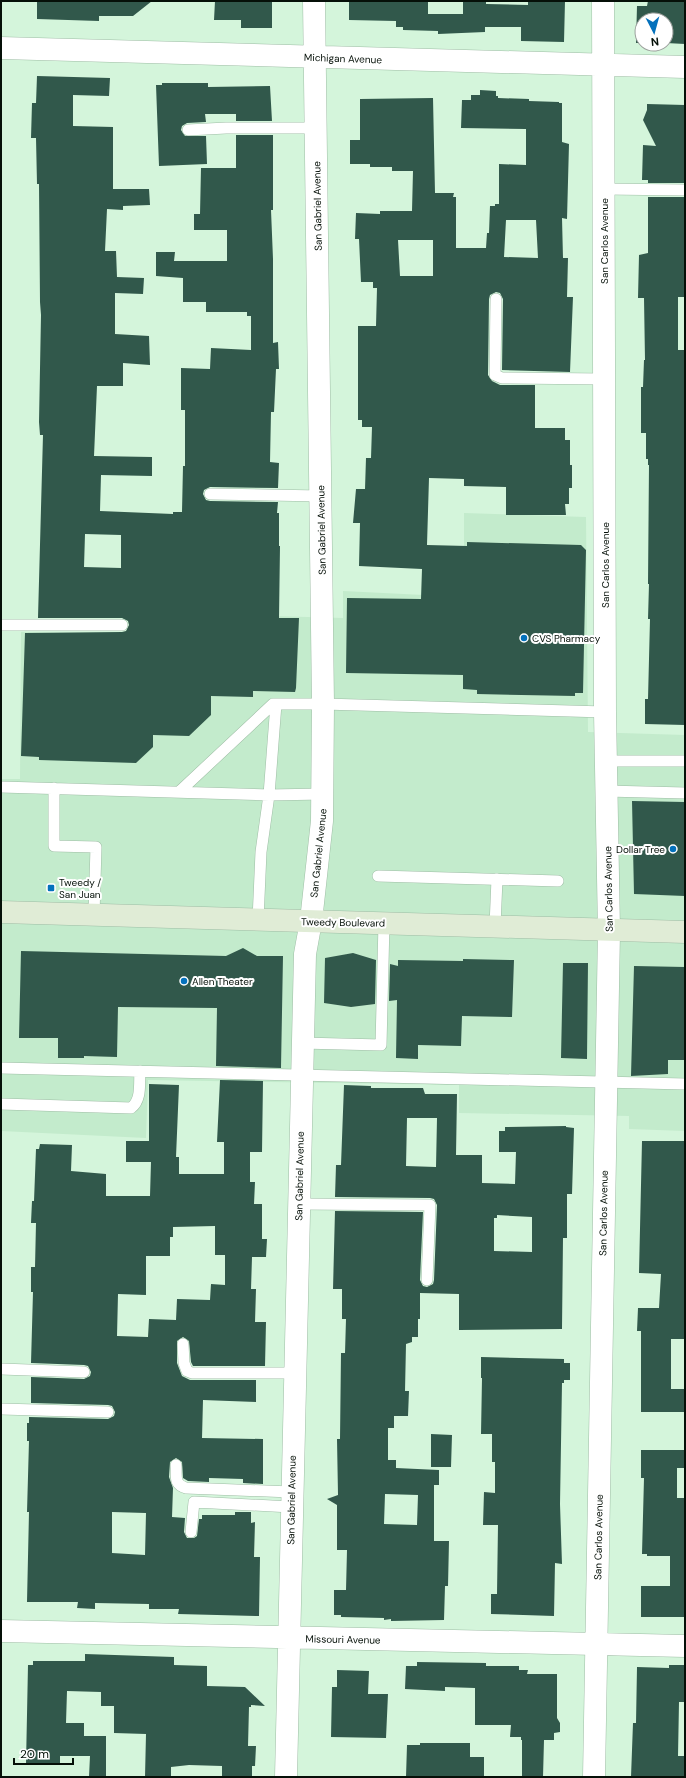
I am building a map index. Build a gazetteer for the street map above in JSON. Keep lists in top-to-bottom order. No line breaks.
{"streets":{"main road":["Tweedy Boulevard"],"street":["Michigan Avenue","San Gabriel Avenue","San Carlos Avenue","Missouri Avenue"]},"crossings":[["Michigan Avenue","San Gabriel Avenue"],["Michigan Avenue","San Carlos Avenue"],["San Gabriel Avenue","Tweedy Boulevard"],["San Gabriel Avenue","Missouri Avenue"],["San Carlos Avenue","Tweedy Boulevard"],["San Carlos Avenue","Missouri Avenue"]],"places":{"other":["CVS Pharmacy","Dollar Tree","Allen Theater"],"transit":["Tweedy / San Juan"]},"scale_bar":"20 m","north":"bottom"}
